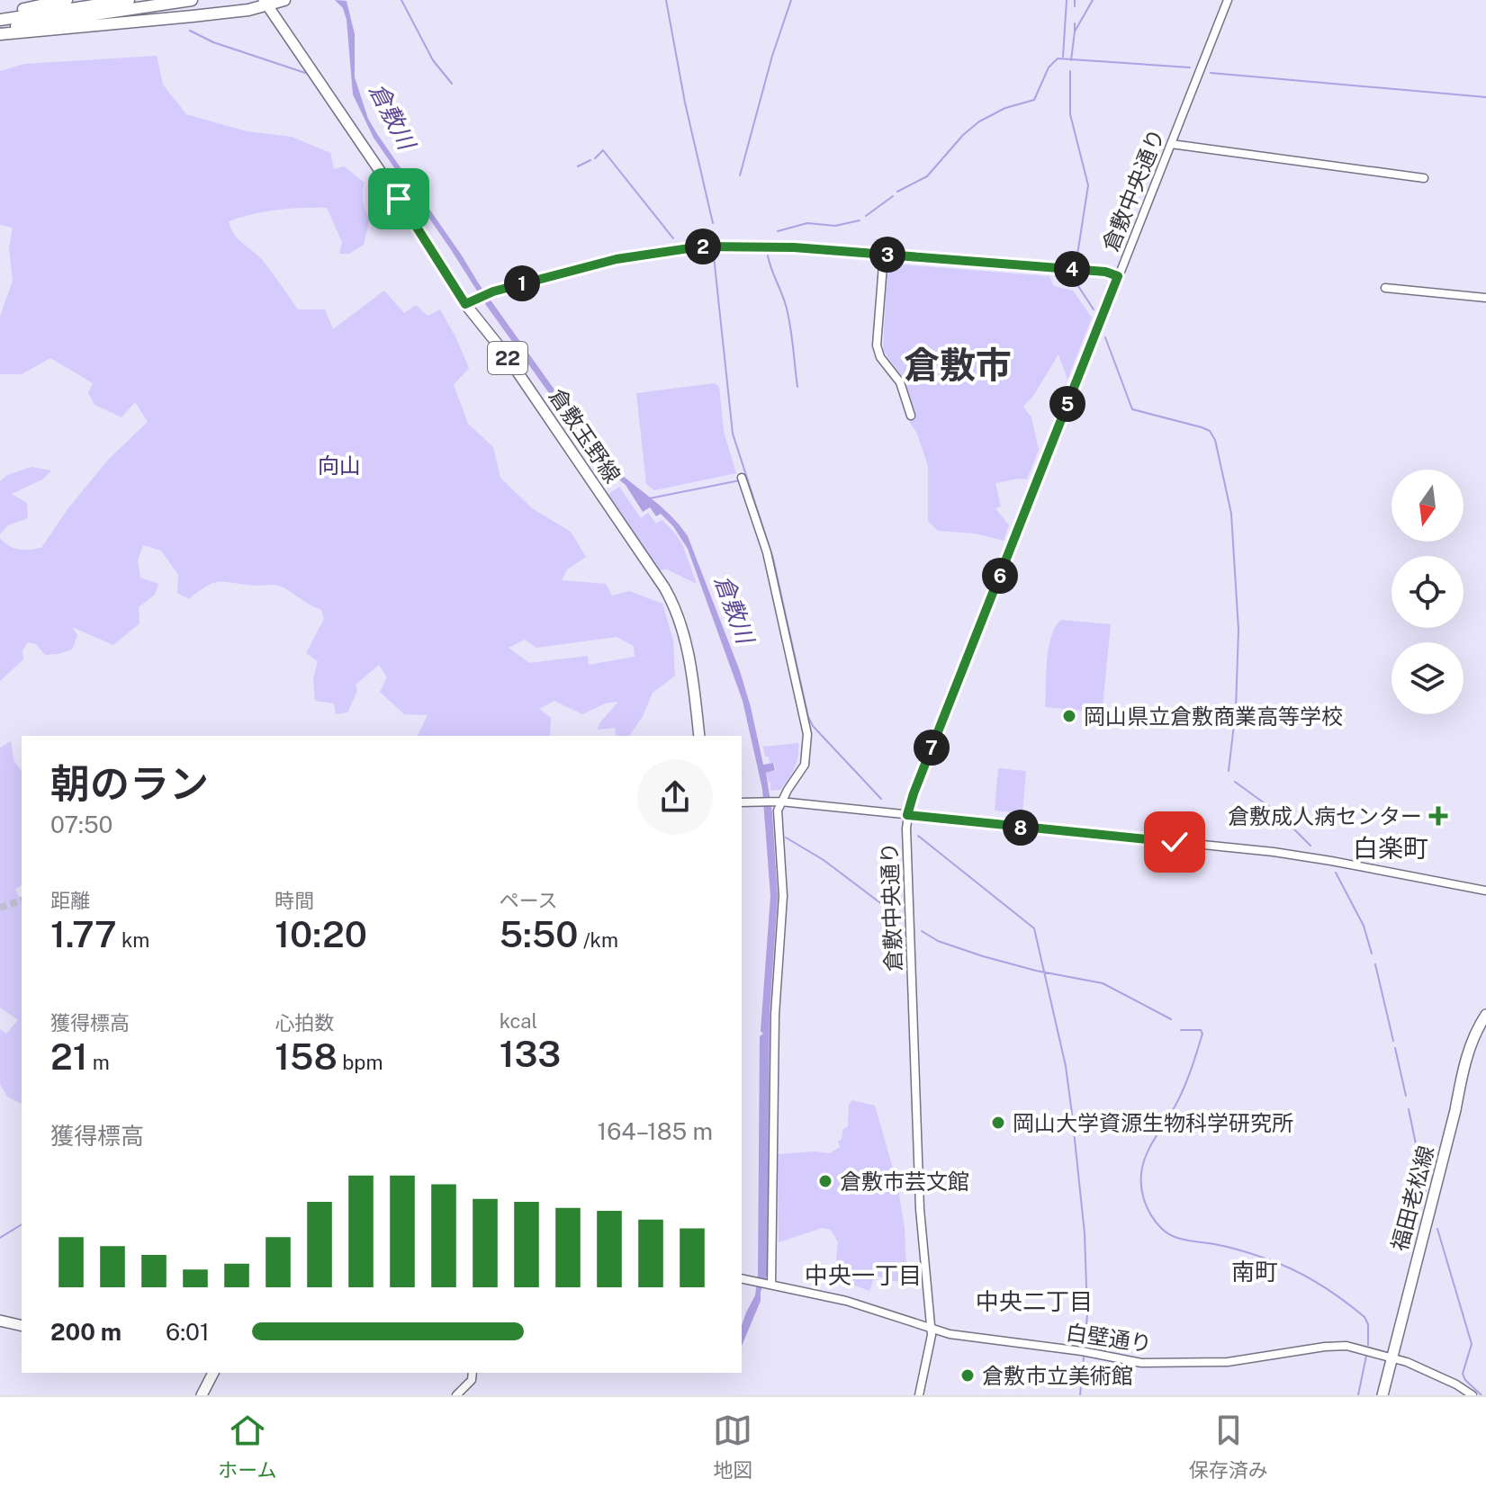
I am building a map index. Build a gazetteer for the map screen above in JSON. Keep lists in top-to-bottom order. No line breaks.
{"streets":{"main road":["22","倉敷玉野線","福田老松線"],"street":["倉敷中央通り","白壁通り"]},"crossings":[["倉敷中央通り","白壁通り"],["福田老松線","白壁通り"]],"districts":["倉敷市","白楽町","南町","中央一丁目","中央二丁目"],"water":["倉敷川"],"parks":["向山"],"places":{"other":["岡山県立倉敷商業高等学校","岡山大学資源生物科学研究所","倉敷市芸文館","倉敷市立美術館"],"health":["倉敷成人病センター"]},"north":"bottom","page":{"pins":["2","3","4","1","5","6","7","8"],"heading":["朝のラン","07:50"],"stats":[["距離","1.77 km"],["時間","10:20"],["ペース","5:50 /km"],["獲得標高","21 m"],["心拍数","158 bpm"],["kcal","133"]],"chart":["獲得標高","164–185 m"],"list":[{"name":"200 m","note":"6:01"}],"tabs":["ホーム","地図","保存済み"]}}
